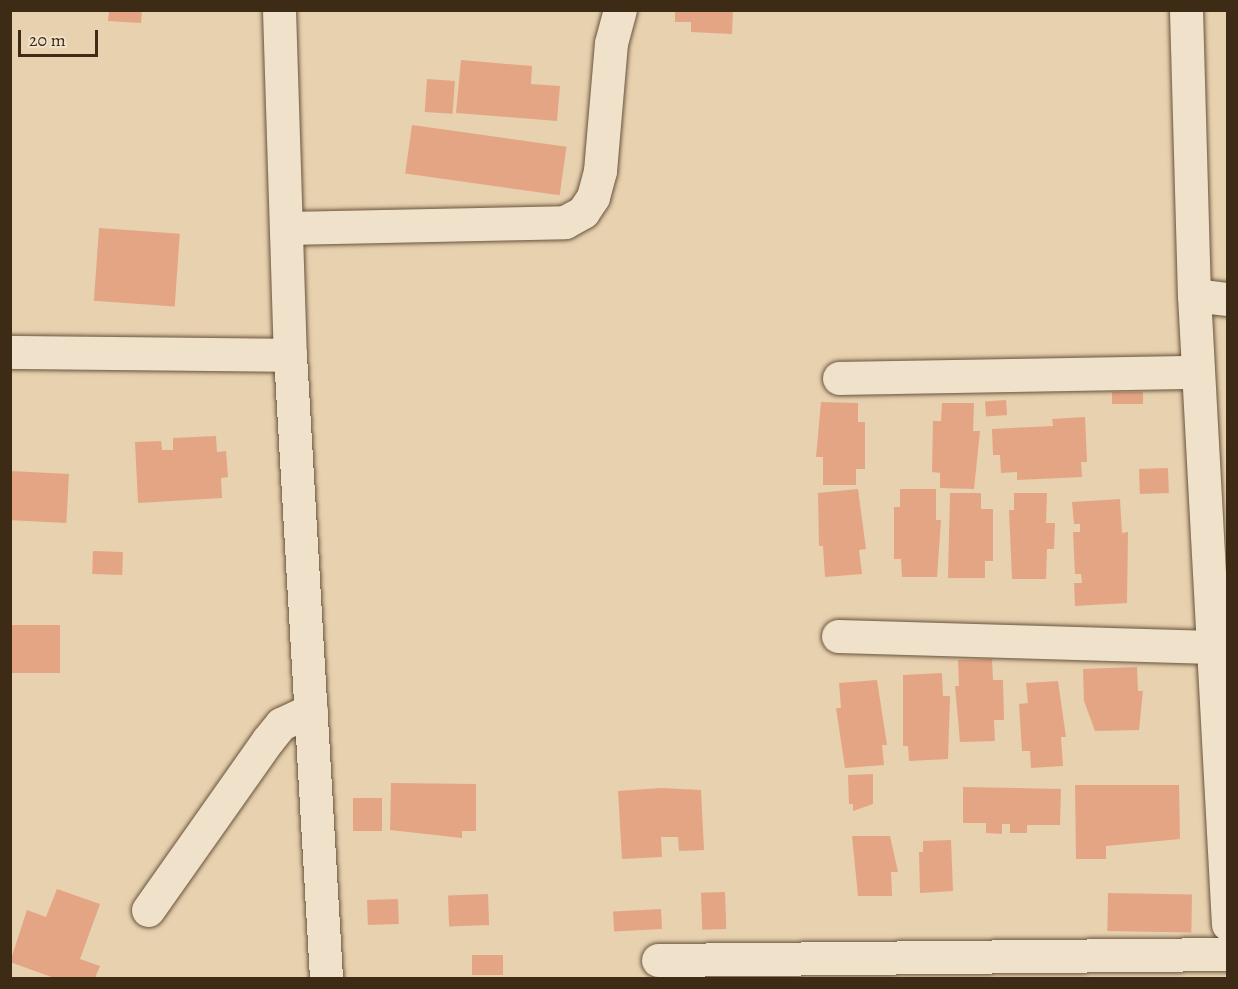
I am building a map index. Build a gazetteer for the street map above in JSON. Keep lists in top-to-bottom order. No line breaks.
{"scale_bar":"20 m"}
